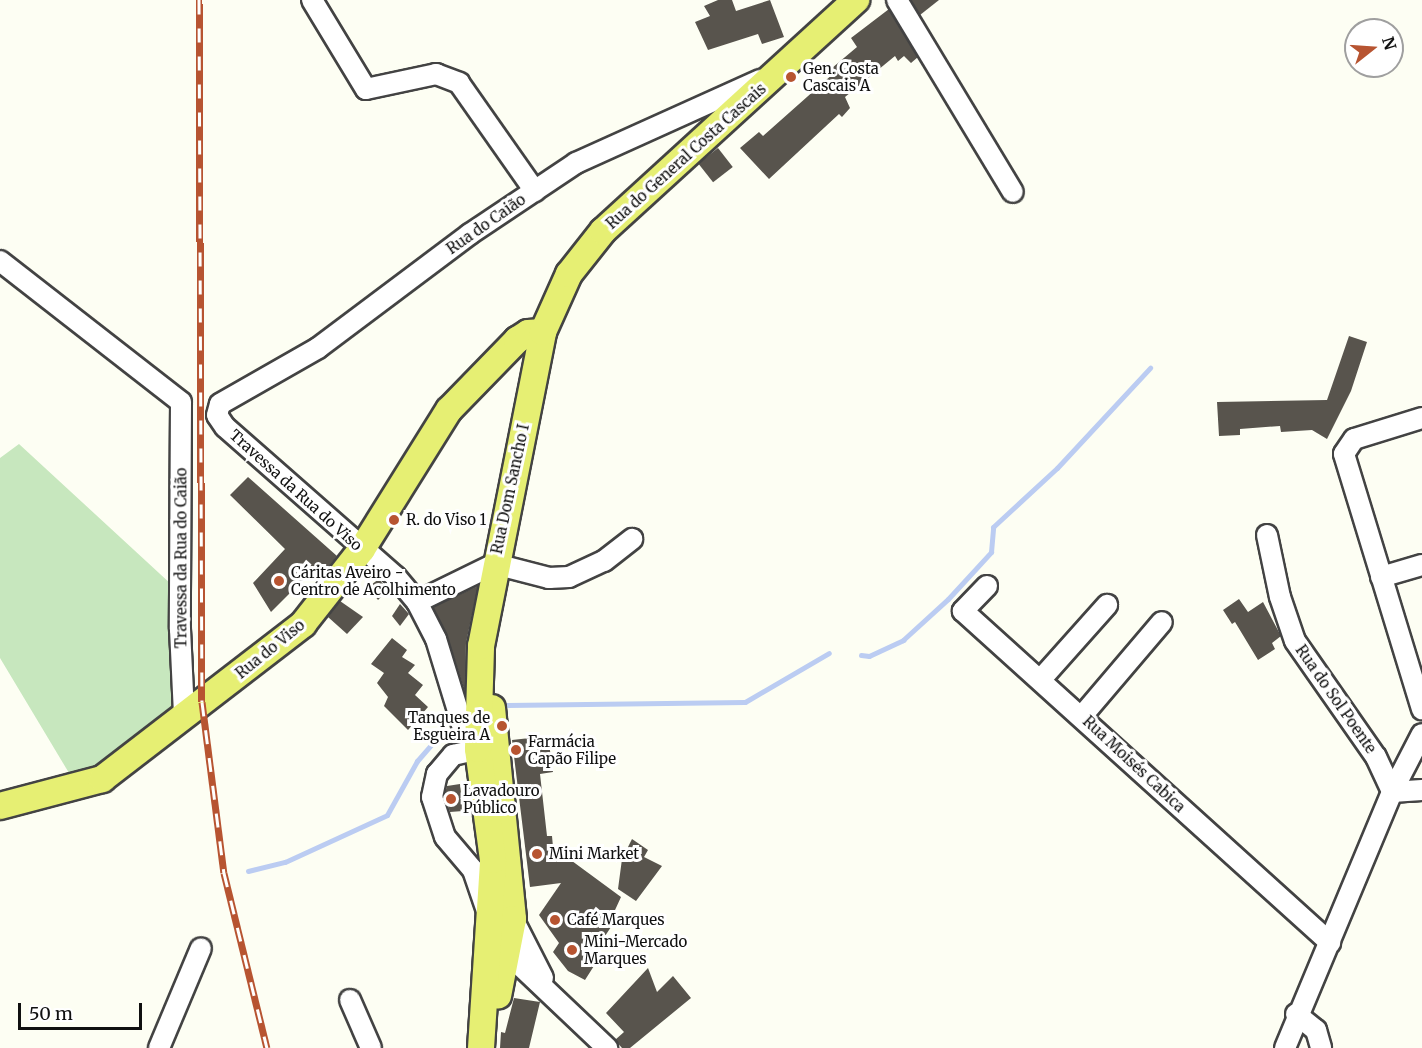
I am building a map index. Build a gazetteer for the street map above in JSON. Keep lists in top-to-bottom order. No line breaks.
{"streets":{"main road":["Rua do General Costa Cascais","Rua Dom Sancho I","Rua do Viso"],"street":["Rua do Caião","Travessa da Rua do Viso","Travessa da Rua do Caião","Rua do Sol Poente","Rua Moisés Cabica"]},"crossings":[["Rua do General Costa Cascais","Rua do Caião"],["Rua do General Costa Cascais","Rua Dom Sancho I"],["Rua do General Costa Cascais","Rua do Viso"],["Rua do Caião","Travessa da Rua do Viso"],["Rua Dom Sancho I","Travessa da Rua do Viso"],["Rua Dom Sancho I","Rua do Viso"],["Travessa da Rua do Viso","Rua do Viso"],["Travessa da Rua do Caião","Rua do Viso"]],"places":["Gen. Costa Cascais A","R. do Viso 1","Cáritas Aveiro - Centro de Acolhimento","Tanques de Esgueira A","Farmácia Capão Filipe","Lavadouro Público","Mini Market","Café Marques","Mini-Mercado Marques"],"scale_bar":"50 m","north":"right"}
